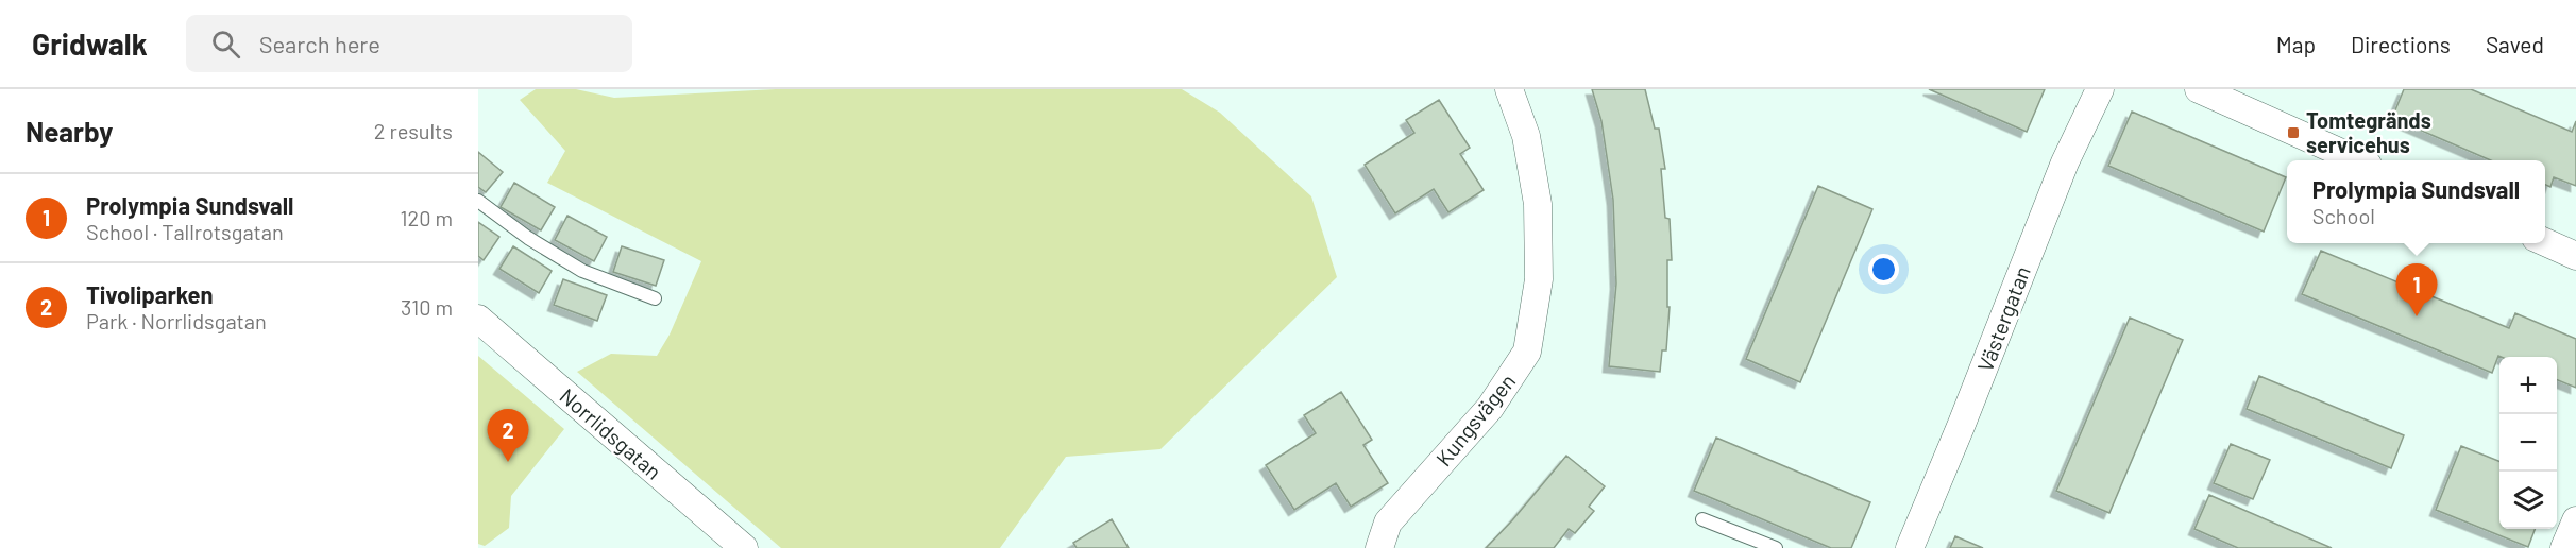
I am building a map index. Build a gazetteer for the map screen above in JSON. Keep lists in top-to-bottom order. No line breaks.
{"streets":{"street":["Västergatan","Kungsvägen","Norrlidsgatan"]},"places":{"transit":["Tomtegränds servicehus"]},"page":{"header":"Gridwalk","search":"Search here","nav":["Map","Directions","Saved"],"heading":["Nearby","2 results"],"popup":["Prolympia Sundsvall","School"],"list":[{"mark":"1","name":"Prolympia Sundsvall","note":"School · Tallrotsgatan","value":"120 m"},{"mark":"2","name":"Tivoliparken","note":"Park · Norrlidsgatan","value":"310 m"}],"pins":["1","2"],"map_buttons":["+","−"]}}
